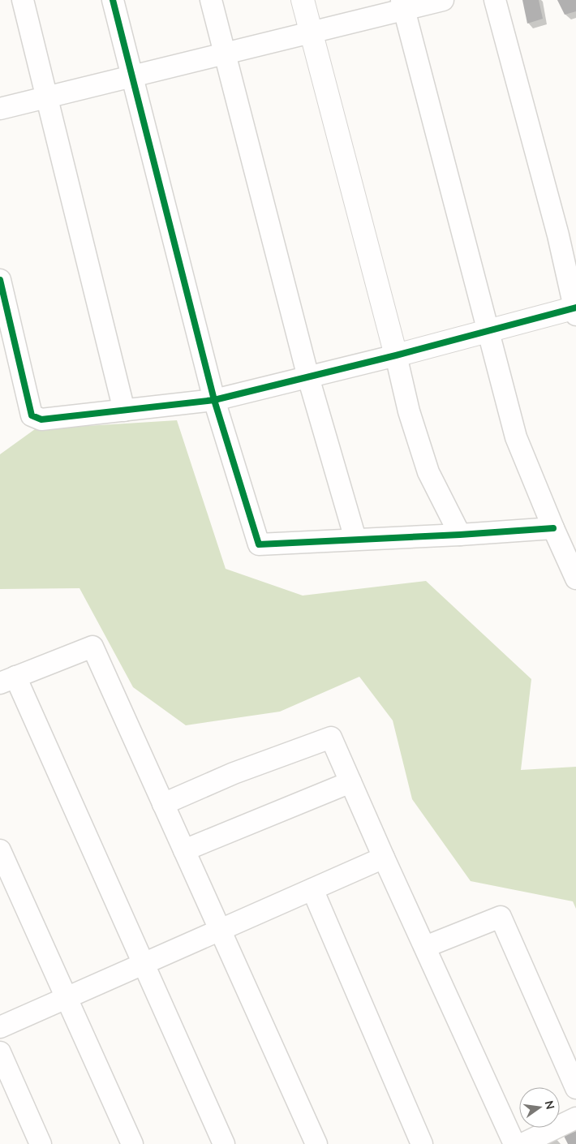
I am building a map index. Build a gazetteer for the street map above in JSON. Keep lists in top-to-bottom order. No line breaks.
{"north":"right"}
